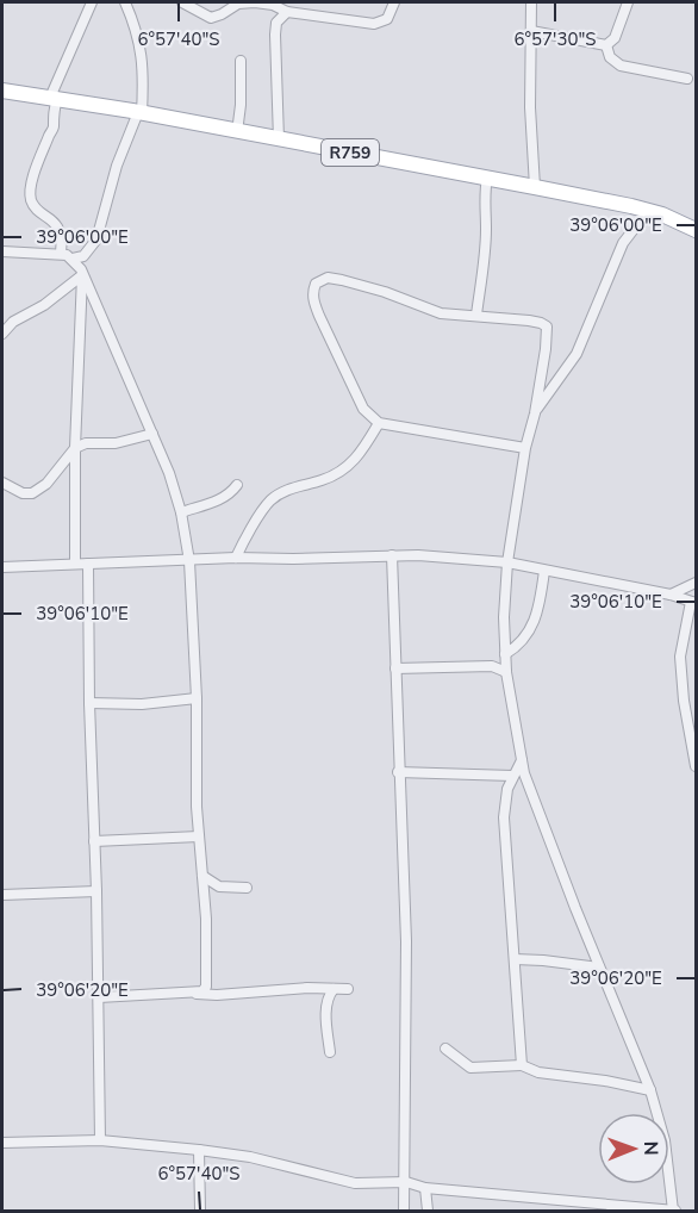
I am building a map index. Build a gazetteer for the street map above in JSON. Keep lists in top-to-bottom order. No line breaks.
{"streets":{"main road":["R759"]},"north":"right","coordinates":["6°57'40\"S","6°57'30\"S","39°06'00\"E","39°06'10\"E","39°06'20\"E"]}
